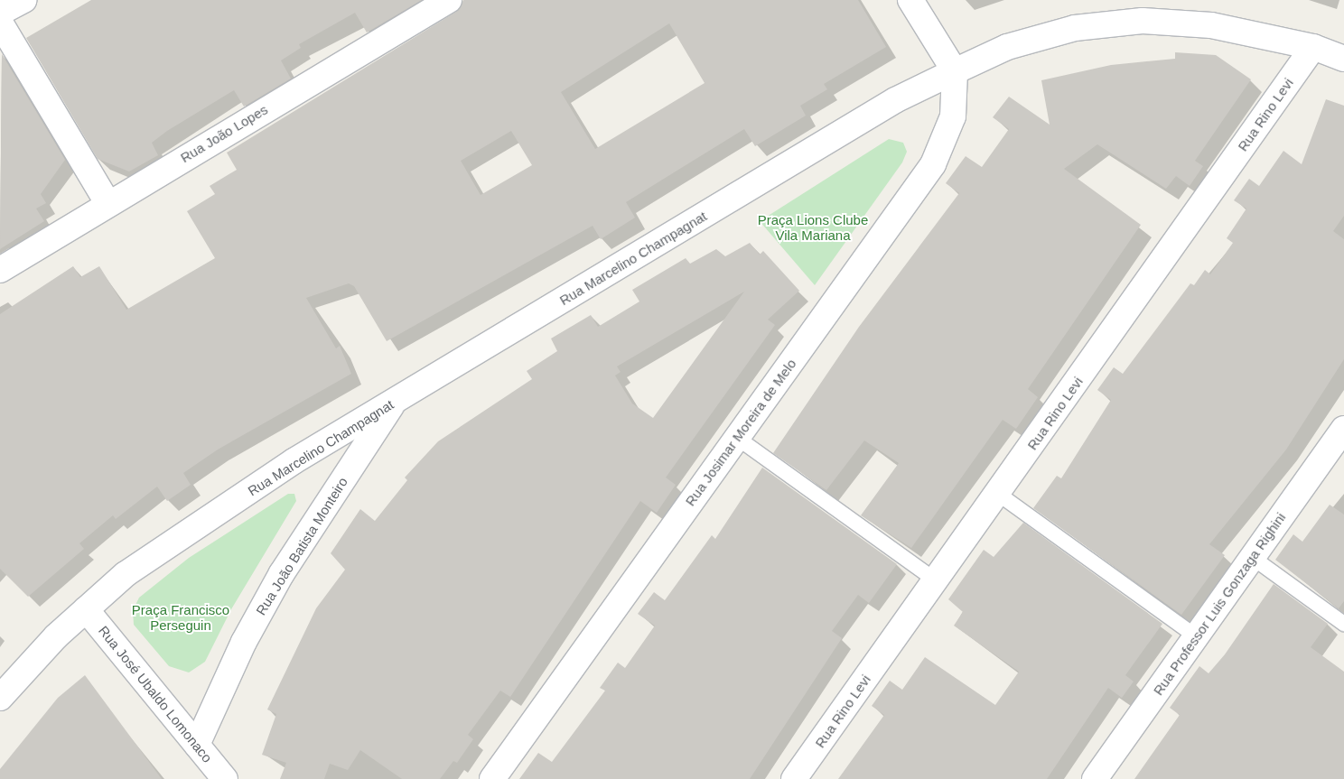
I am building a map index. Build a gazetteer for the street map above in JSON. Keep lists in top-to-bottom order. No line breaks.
{"streets":{"street":["Rua Rino Levi","Rua João Lopes","Rua Marcelino Champagnat","Rua Josimar Moreira de Melo","Rua João Batista Monteiro","Rua Professor Luis Gonzaga Righini","Rua José Ubaldo Lomonaco"]},"crossings":[["Rua Rino Levi","Rua Marcelino Champagnat"],["Rua Marcelino Champagnat","Rua Josimar Moreira de Melo"],["Rua Marcelino Champagnat","Rua João Batista Monteiro"],["Rua Marcelino Champagnat","Rua José Ubaldo Lomonaco"],["Rua João Batista Monteiro","Rua José Ubaldo Lomonaco"]],"parks":["Praça Lions Clube Vila Mariana","Praça Francisco Perseguin"]}
